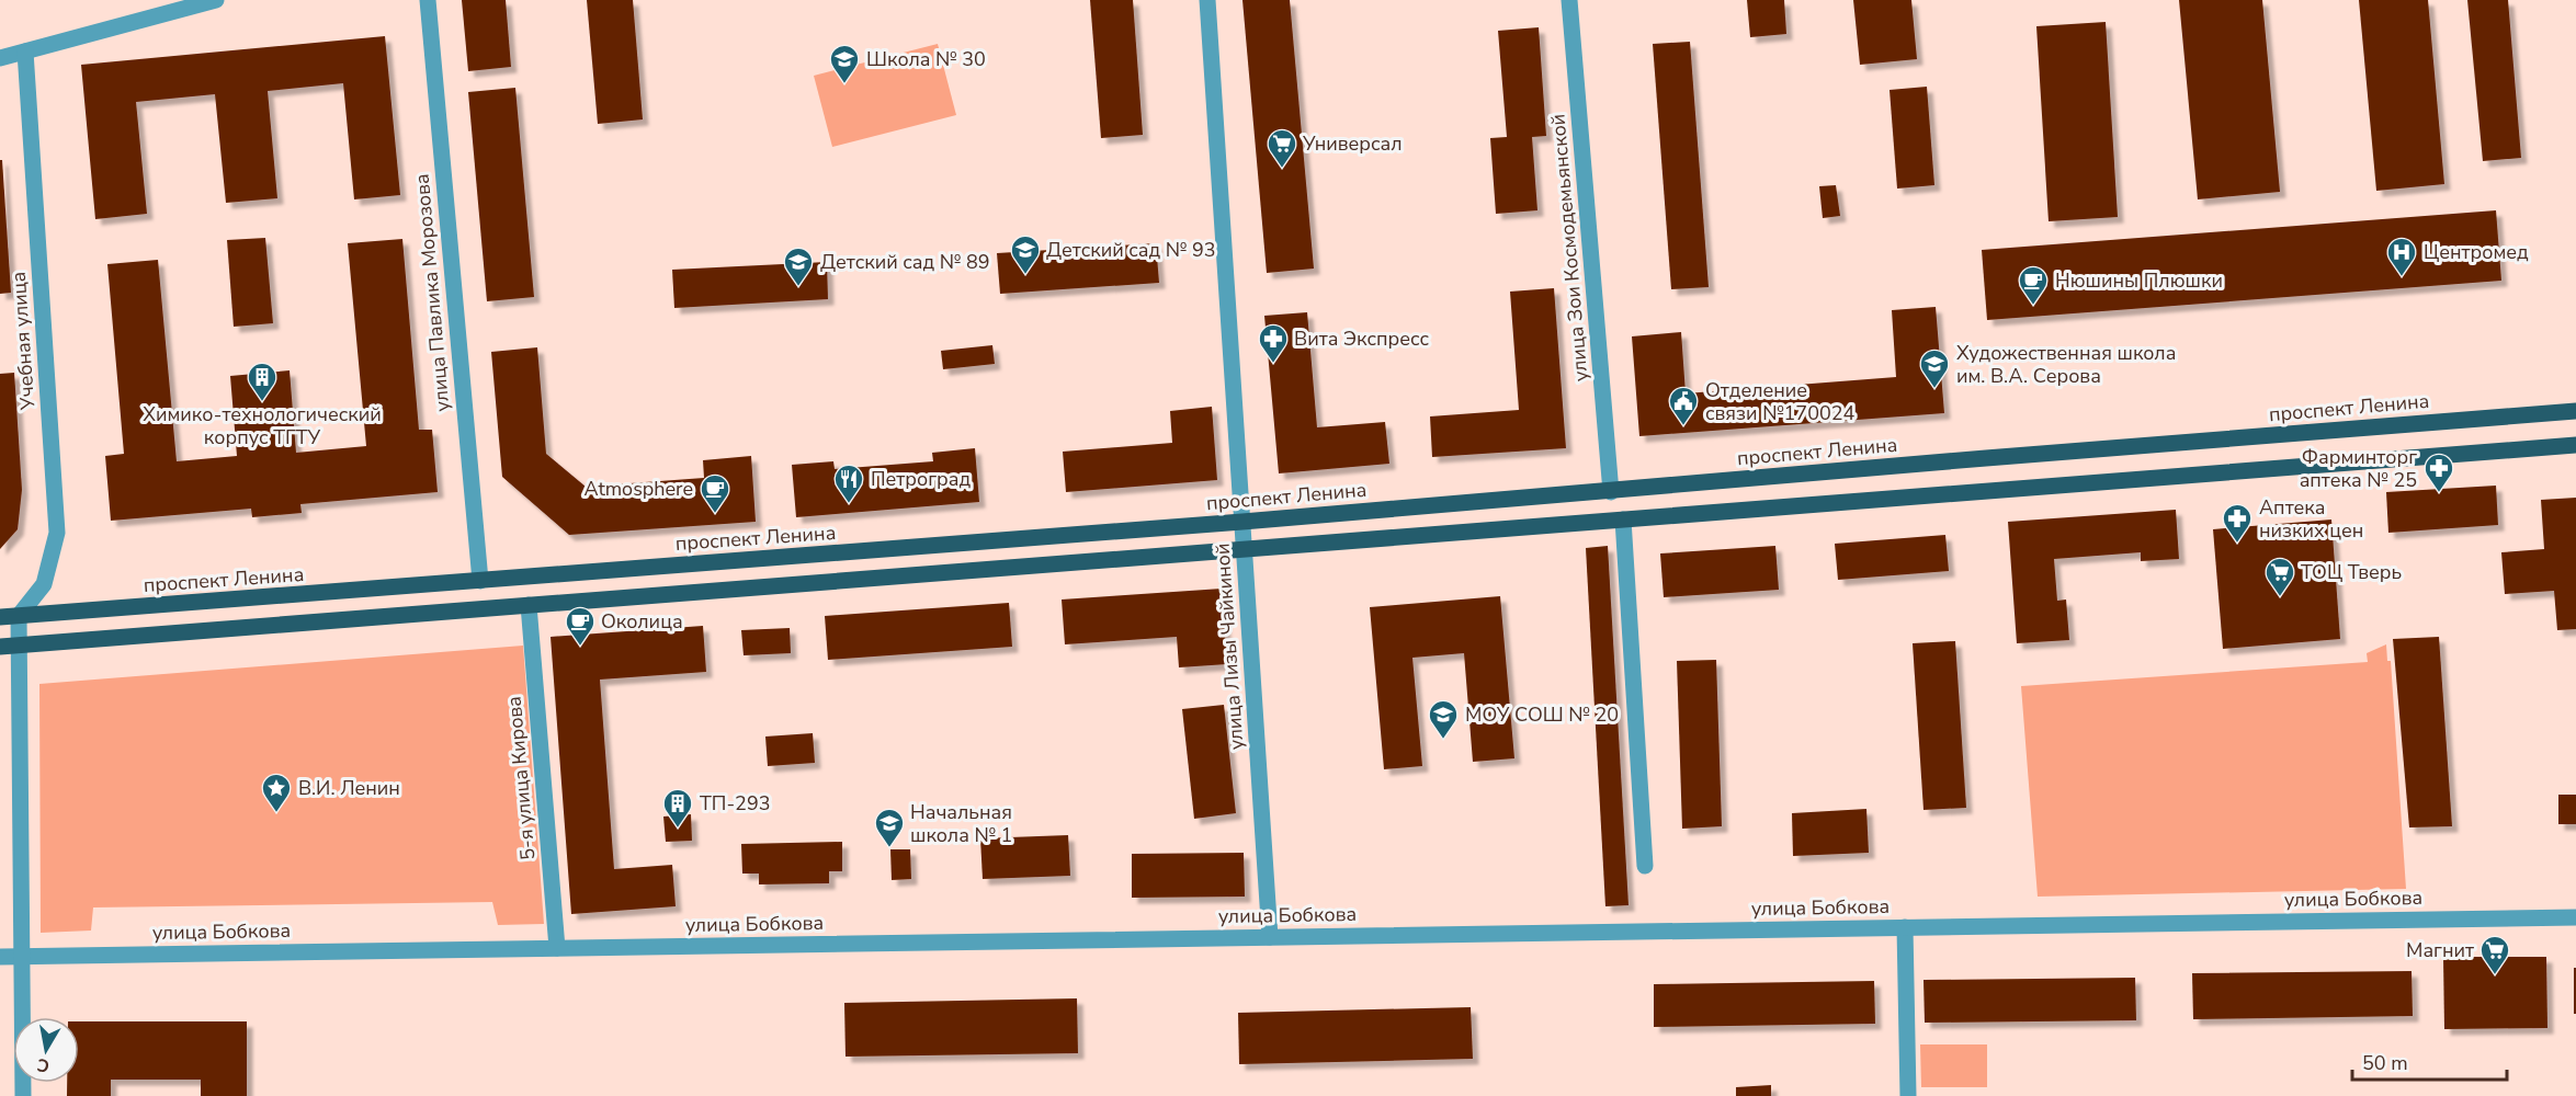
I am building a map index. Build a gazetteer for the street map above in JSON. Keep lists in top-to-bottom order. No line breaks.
{"streets":{"main road":["проспект Ленина"],"street":["улица Зои Космодемьянской","улица Павлика Морозова","Учебная улица","улица Лизы Чайкиной","5-я улица Кирова","улица Бобкова"]},"crossings":[["улица Зои Космодемьянской","проспект Ленина"],["улица Павлика Морозова","проспект Ленина"],["Учебная улица","проспект Ленина"],["проспект Ленина","улица Лизы Чайкиной"],["улица Лизы Чайкиной","улица Бобкова"],["5-я улица Кирова","улица Бобкова"]],"places":{"school or university":["Школа № 30","Детский сад № 93","Детский сад № 89","Художественная школа им. В.А. Серова","МОУ СОШ № 20","Начальная школа № 1"],"supermarket":["Универсал","ТОЦ Тверь","Магнит"],"hospital":["Центромед"],"cafe":["Нюшины Плюшки","Atmosphere","Околица"],"pharmacy":["Вита Экспресс","Фарминторг аптека № 25","Аптека низких цен"],"building":["Химико-технологический корпус ТГТУ","ТП-293"],"public building":["Отделение связи №170024"],"restaurant":["Петроград"],"place":["В.И. Ленин"]},"scale_bar":"50 m","north":"bottom"}
